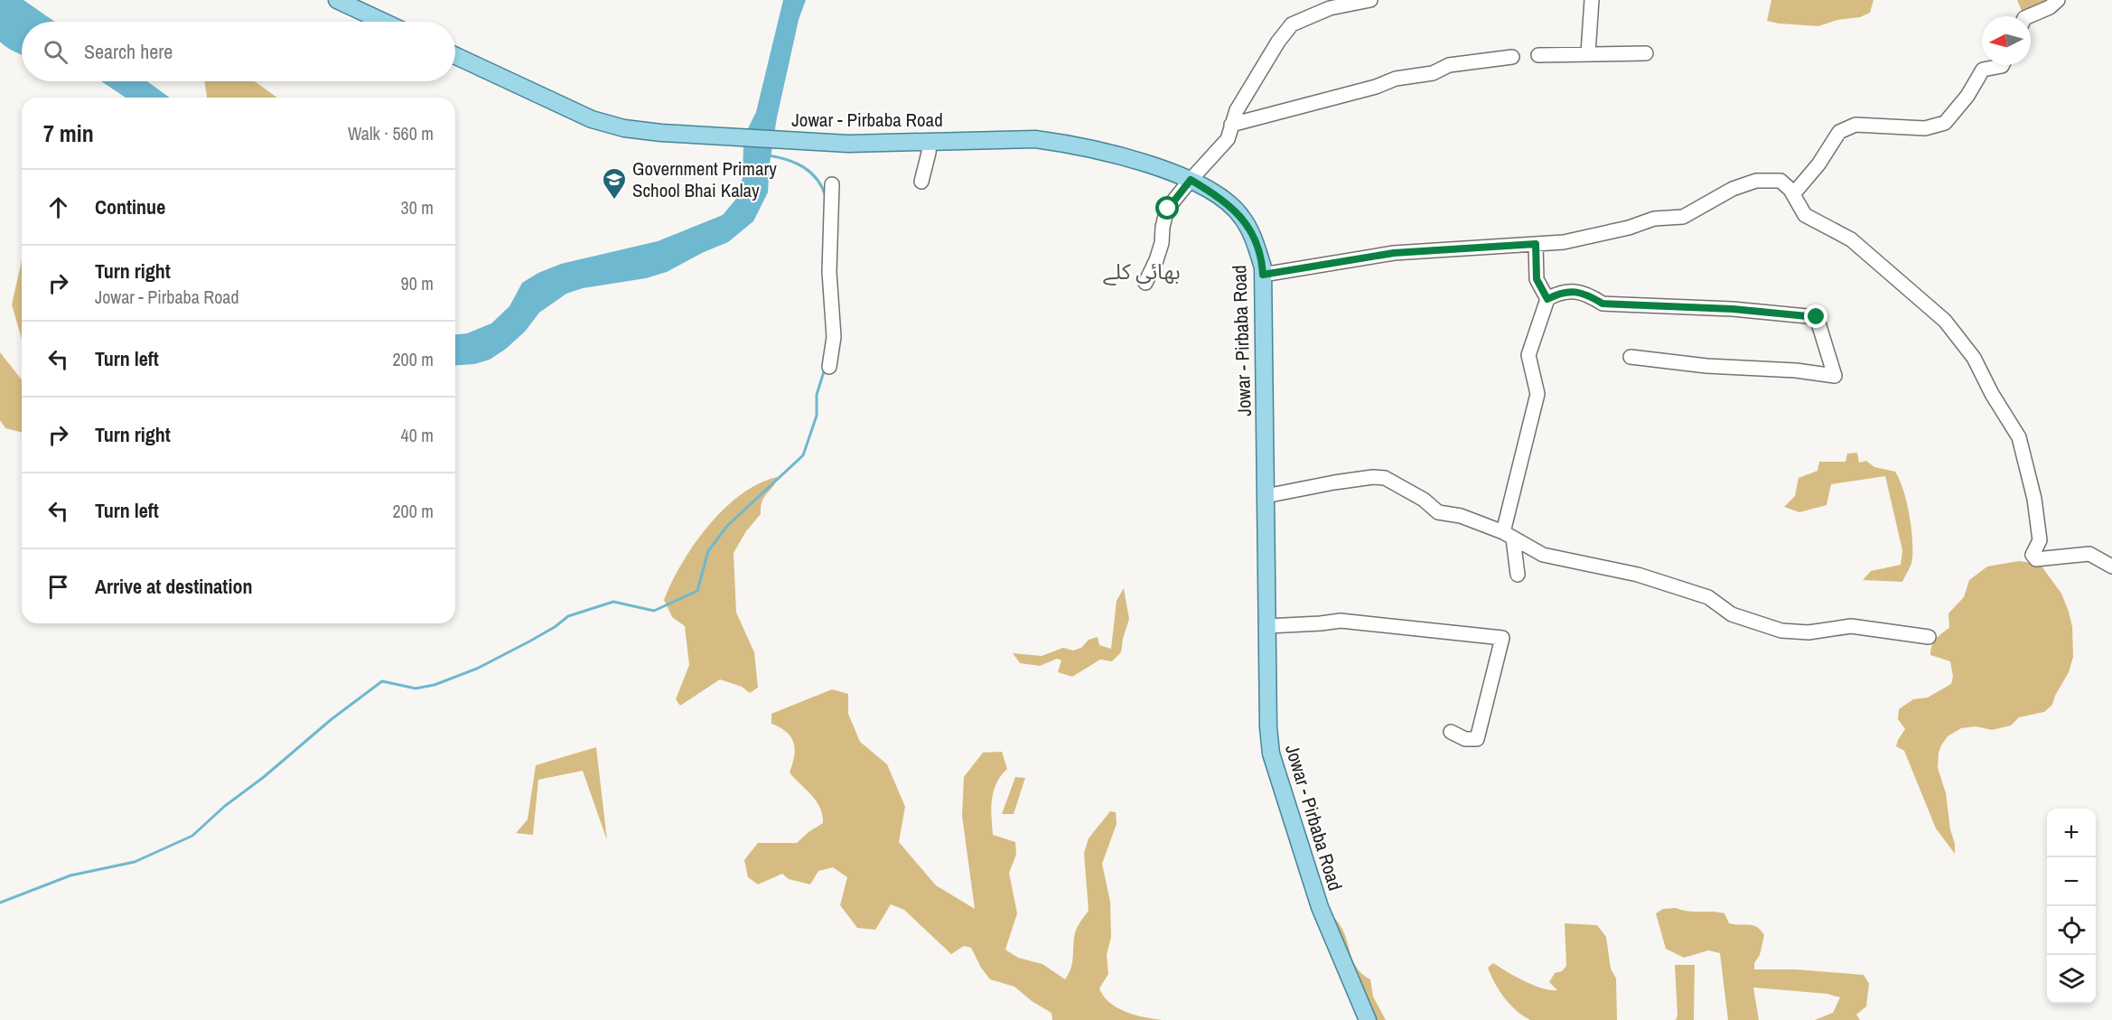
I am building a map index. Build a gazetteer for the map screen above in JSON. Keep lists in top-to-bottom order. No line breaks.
{"streets":{"main road":["Jowar - Pirbaba Road"]},"districts":["بھائی كلے"],"places":{"school or university":["Government Primary School Bhai Kalay"]},"north":"left","page":{"search":"Search here","heading":["7 min","Walk · 560 m"],"list":[["Continue","30 m"],["Turn right","Jowar - Pirbaba Road","90 m"],["Turn left","200 m"],["Turn right","40 m"],["Turn left","200 m"],"Arrive at destination"],"map_buttons":["+","−"]}}
